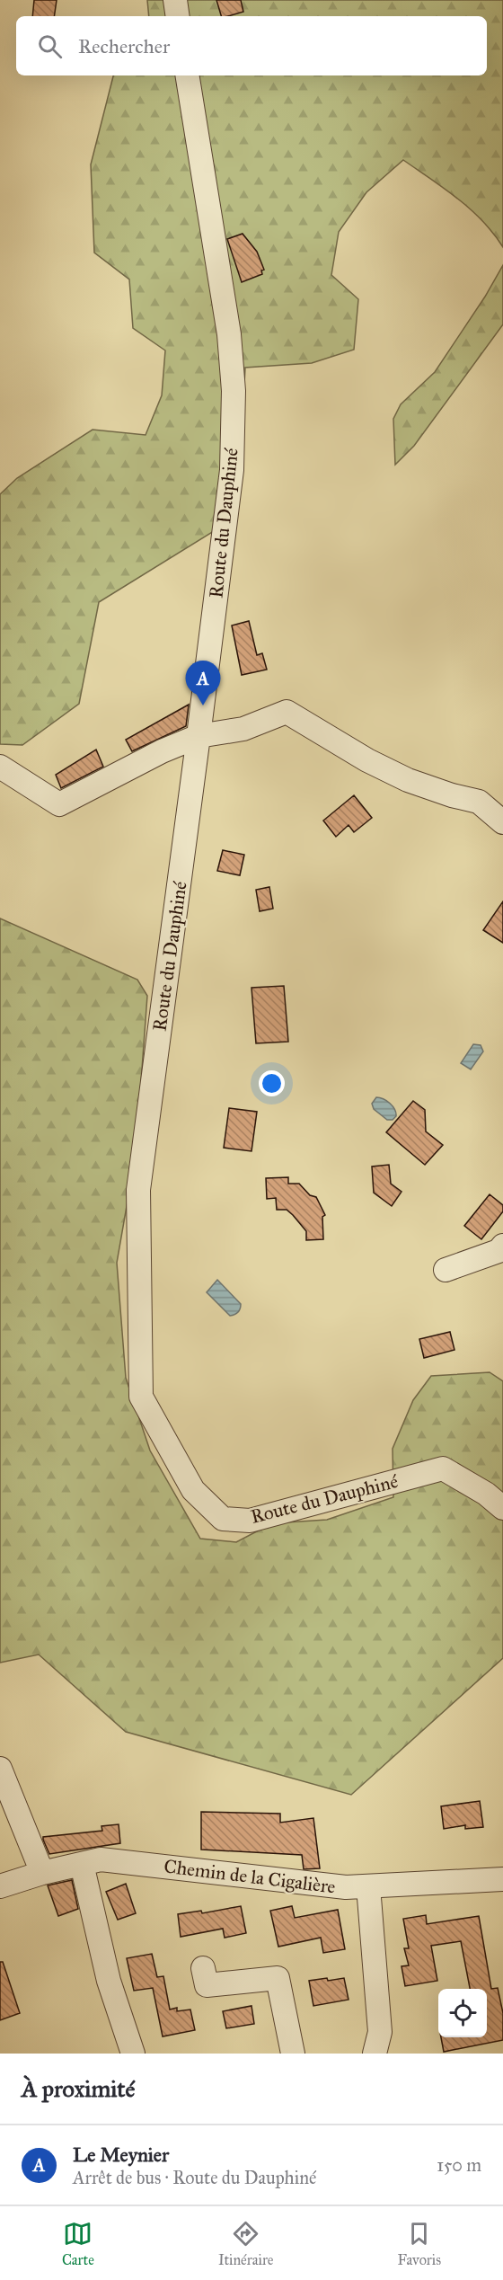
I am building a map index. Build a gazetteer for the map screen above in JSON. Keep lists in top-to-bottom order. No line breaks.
{"streets":{"street":["Route du Dauphiné","Chemin de la Cigalière"]},"page":{"search":"Rechercher","pins":"A","heading":"À proximité","list":[{"mark":"A","name":"Le Meynier","note":"Arrêt de bus · Route du Dauphiné","value":"150 m"}],"nav":["Carte","Itinéraire","Favoris"]}}
